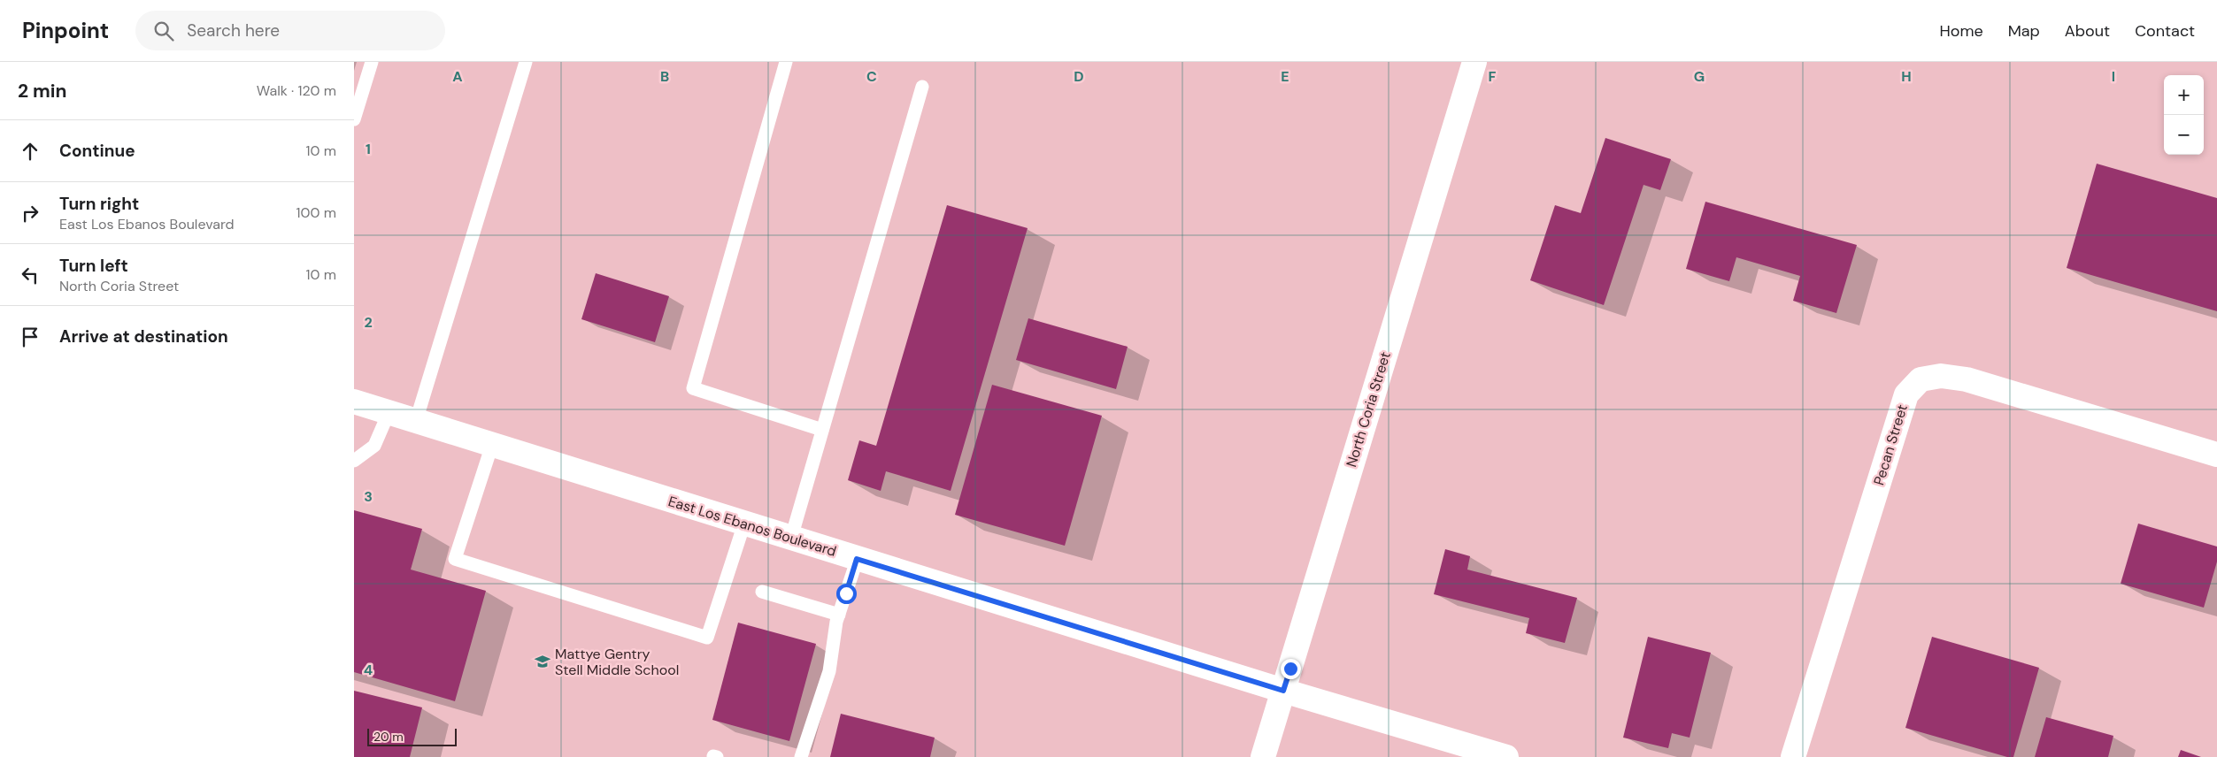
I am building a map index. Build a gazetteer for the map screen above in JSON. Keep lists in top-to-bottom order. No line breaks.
{"streets":{"street":["North Coria Street","Pecan Street","East Los Ebanos Boulevard"]},"crossings":[["North Coria Street","East Los Ebanos Boulevard"]],"places":{"school or university":["Mattye Gentry Stell Middle School"]},"scale_bar":"20 m","page":{"header":"Pinpoint","search":"Search here","nav":["Home","Map","About","Contact"],"heading":["2 min","Walk · 120 m"],"map_buttons":["+","−"],"list":[["Continue","10 m"],["Turn right","East Los Ebanos Boulevard","100 m"],["Turn left","North Coria Street","10 m"],"Arrive at destination"],"scale":"20 m"},"grid":{"columns":["A","B","C","D","E","F","G","H","I"],"rows":["1","2","3","4"]}}
